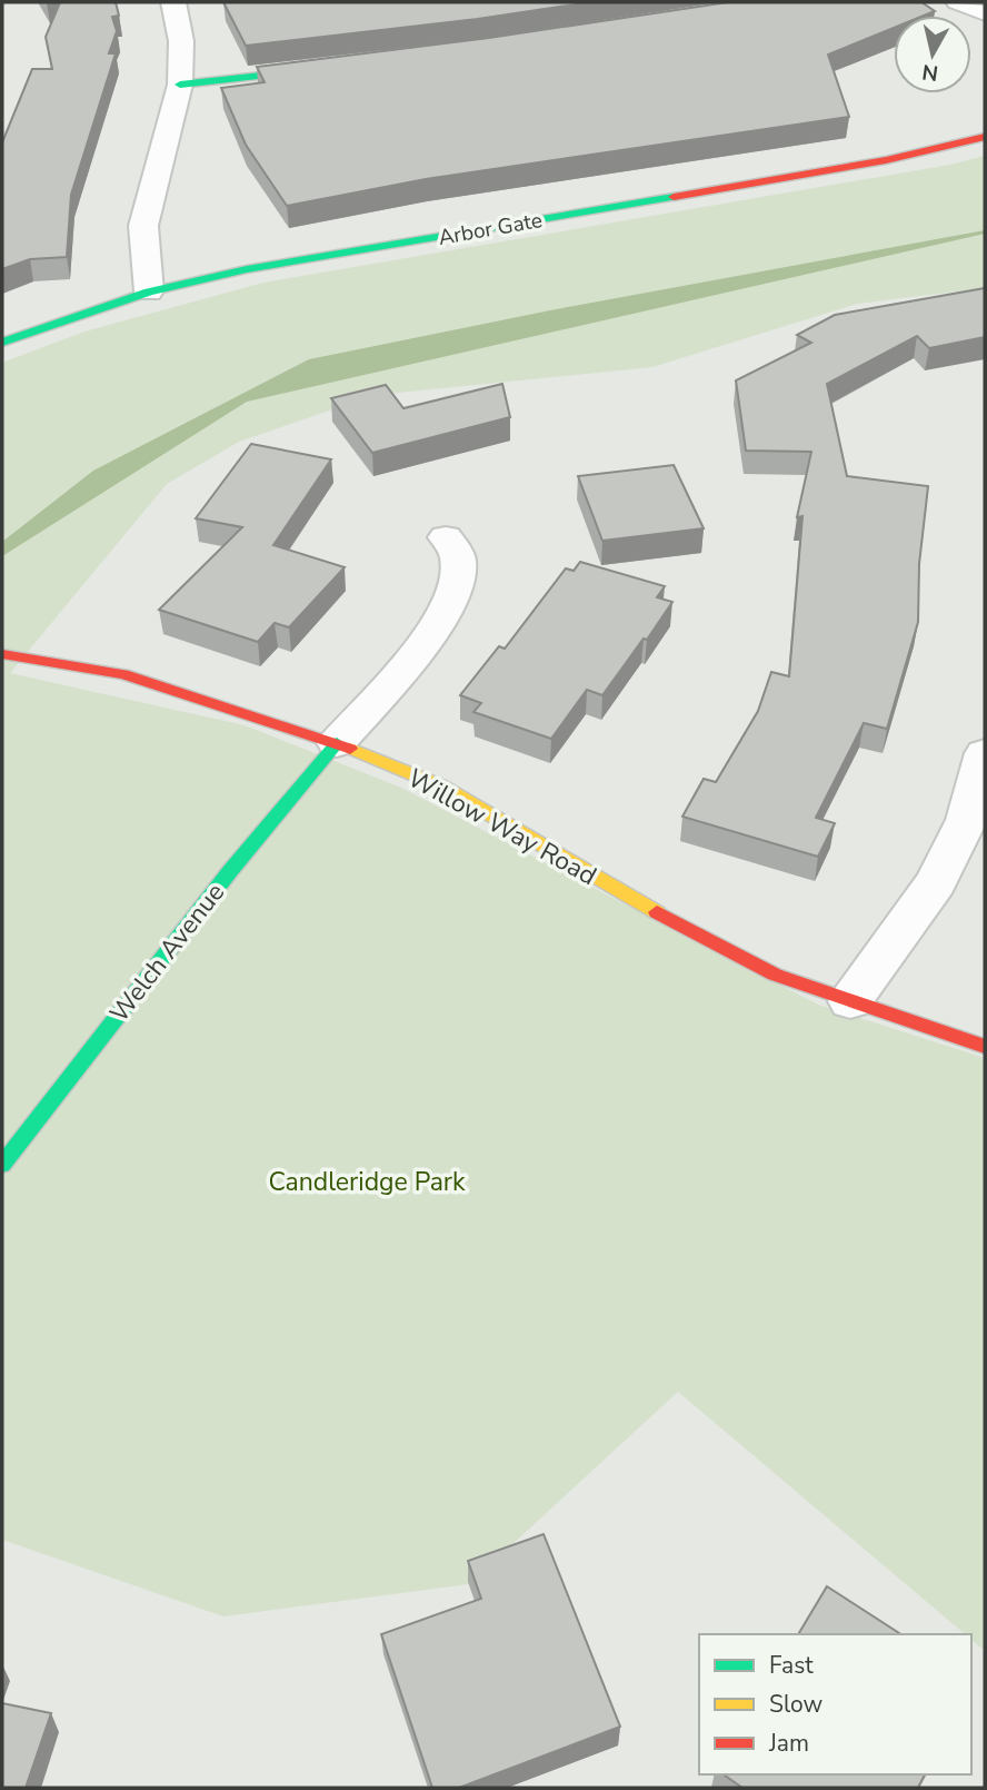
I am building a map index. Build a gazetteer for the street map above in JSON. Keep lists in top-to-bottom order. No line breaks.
{"streets":{"street":["Arbor Gate","Willow Way Road","Welch Avenue"]},"crossings":[["Willow Way Road","Welch Avenue"]],"parks":["Candleridge Park"],"legend":["Fast","Slow","Jam"],"north":"bottom"}
